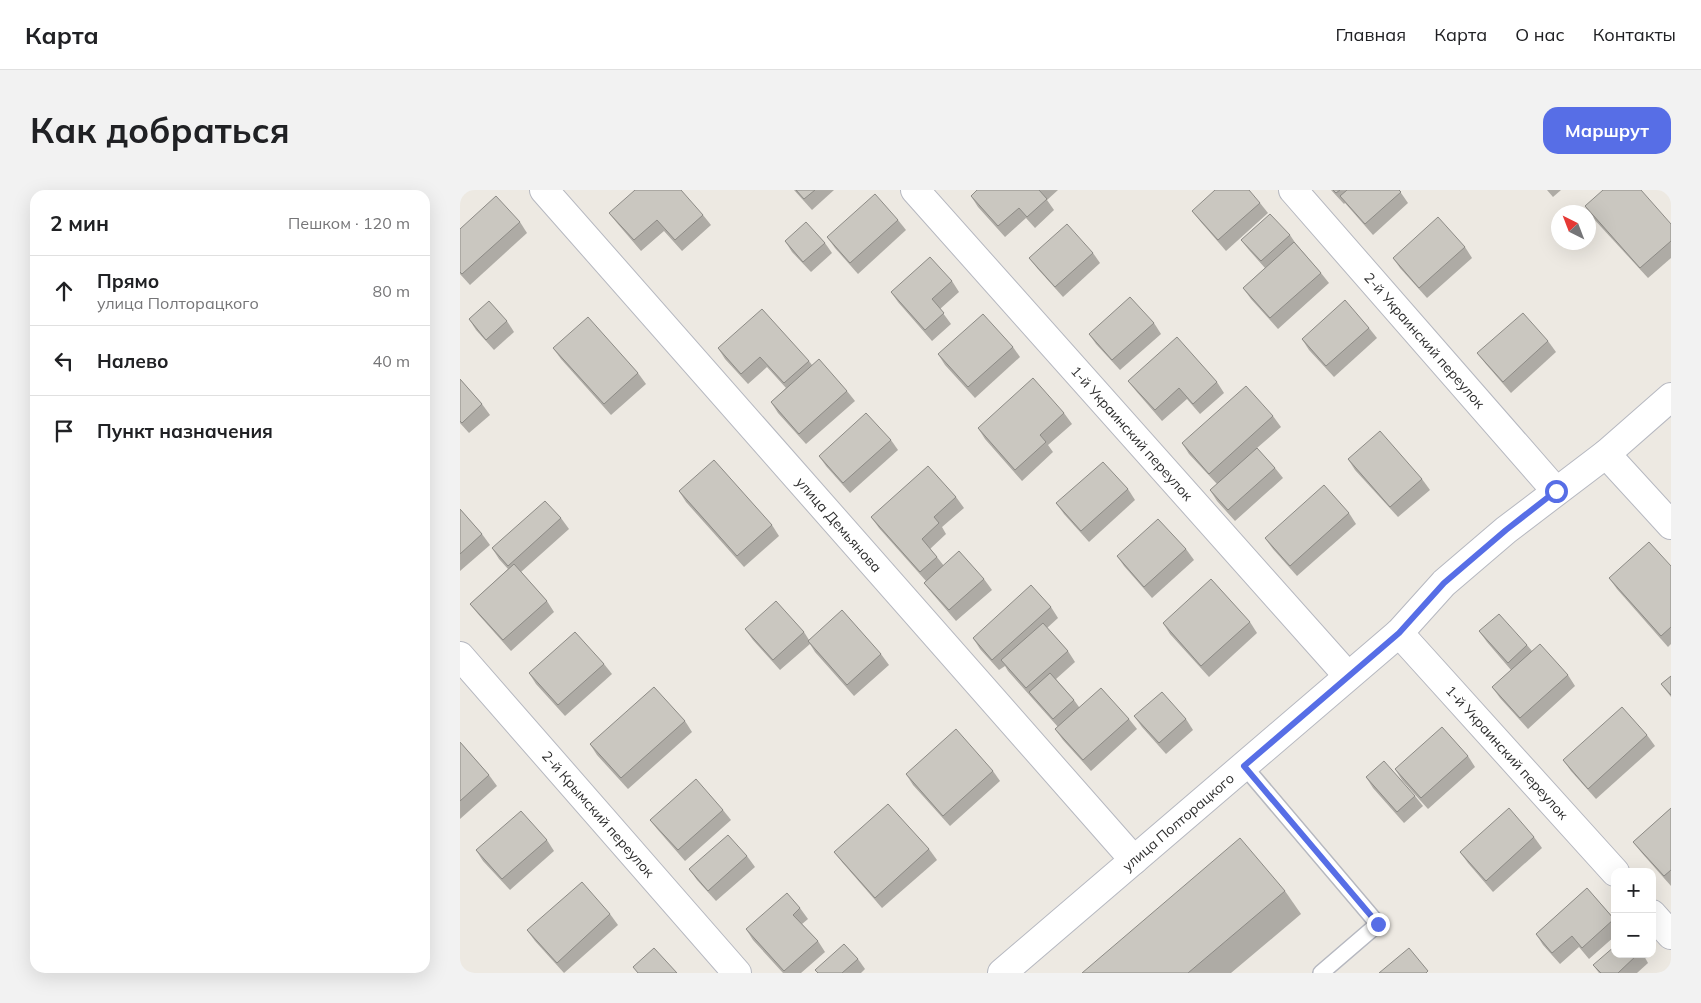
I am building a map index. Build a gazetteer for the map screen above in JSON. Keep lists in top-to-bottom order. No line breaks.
{"streets":{"street":["2-й Украинский переулок","1-й Украинский переулок","улица Демьянова","2-й Крымский переулок","улица Полторацкого"]},"crossings":[["2-й Украинский переулок","улица Полторацкого"],["1-й Украинский переулок","улица Полторацкого"],["улица Демьянова","улица Полторацкого"]],"north":"top left","page":{"header":"Карта","nav":["Главная","Карта","О нас","Контакты"],"buttons":"Маршрут","title":"Как добраться","heading":["2 мин","Пешком · 120 m"],"list":[["Прямо","улица Полторацкого","80 m"],["Налево","40 m"],"Пункт назначения"],"map_buttons":["+","−"]}}
